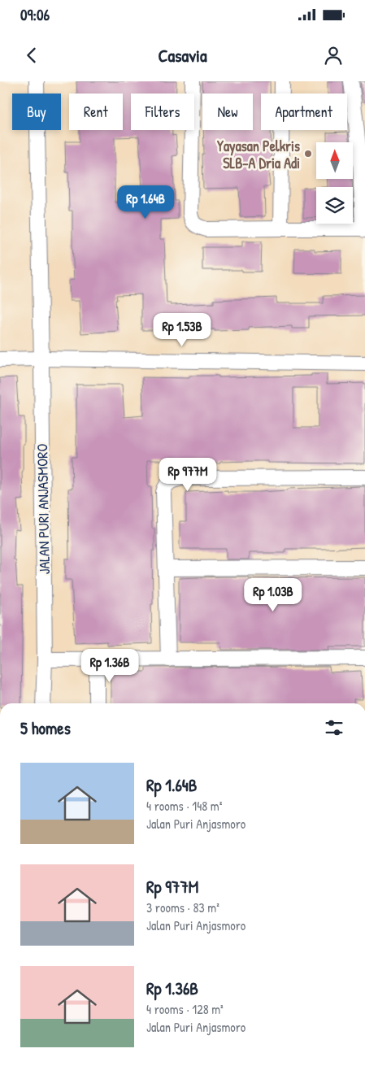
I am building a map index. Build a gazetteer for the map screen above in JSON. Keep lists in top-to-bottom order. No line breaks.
{"streets":{"street":["JALAN PURI ANJASMORO"]},"places":["Yayasan Pelkris SLB-A Dria Adi"],"north":"top","page":{"status":"09:06","header":"Casavia","chip":["Buy","Rent","Filters","New","Apartment"],"price":["Rp 1.64B","Rp 1.53B","Rp 977M","Rp 1.03B","Rp 1.36B"],"heading":"5 homes","list":[{"name":"Rp 1.64B","note":"4 rooms · 148 m² · Jalan Puri Anjasmoro"},{"name":"Rp 977M","note":"3 rooms · 83 m² · Jalan Puri Anjasmoro"},{"name":"Rp 1.36B","note":"4 rooms · 128 m² · Jalan Puri Anjasmoro"}]}}
